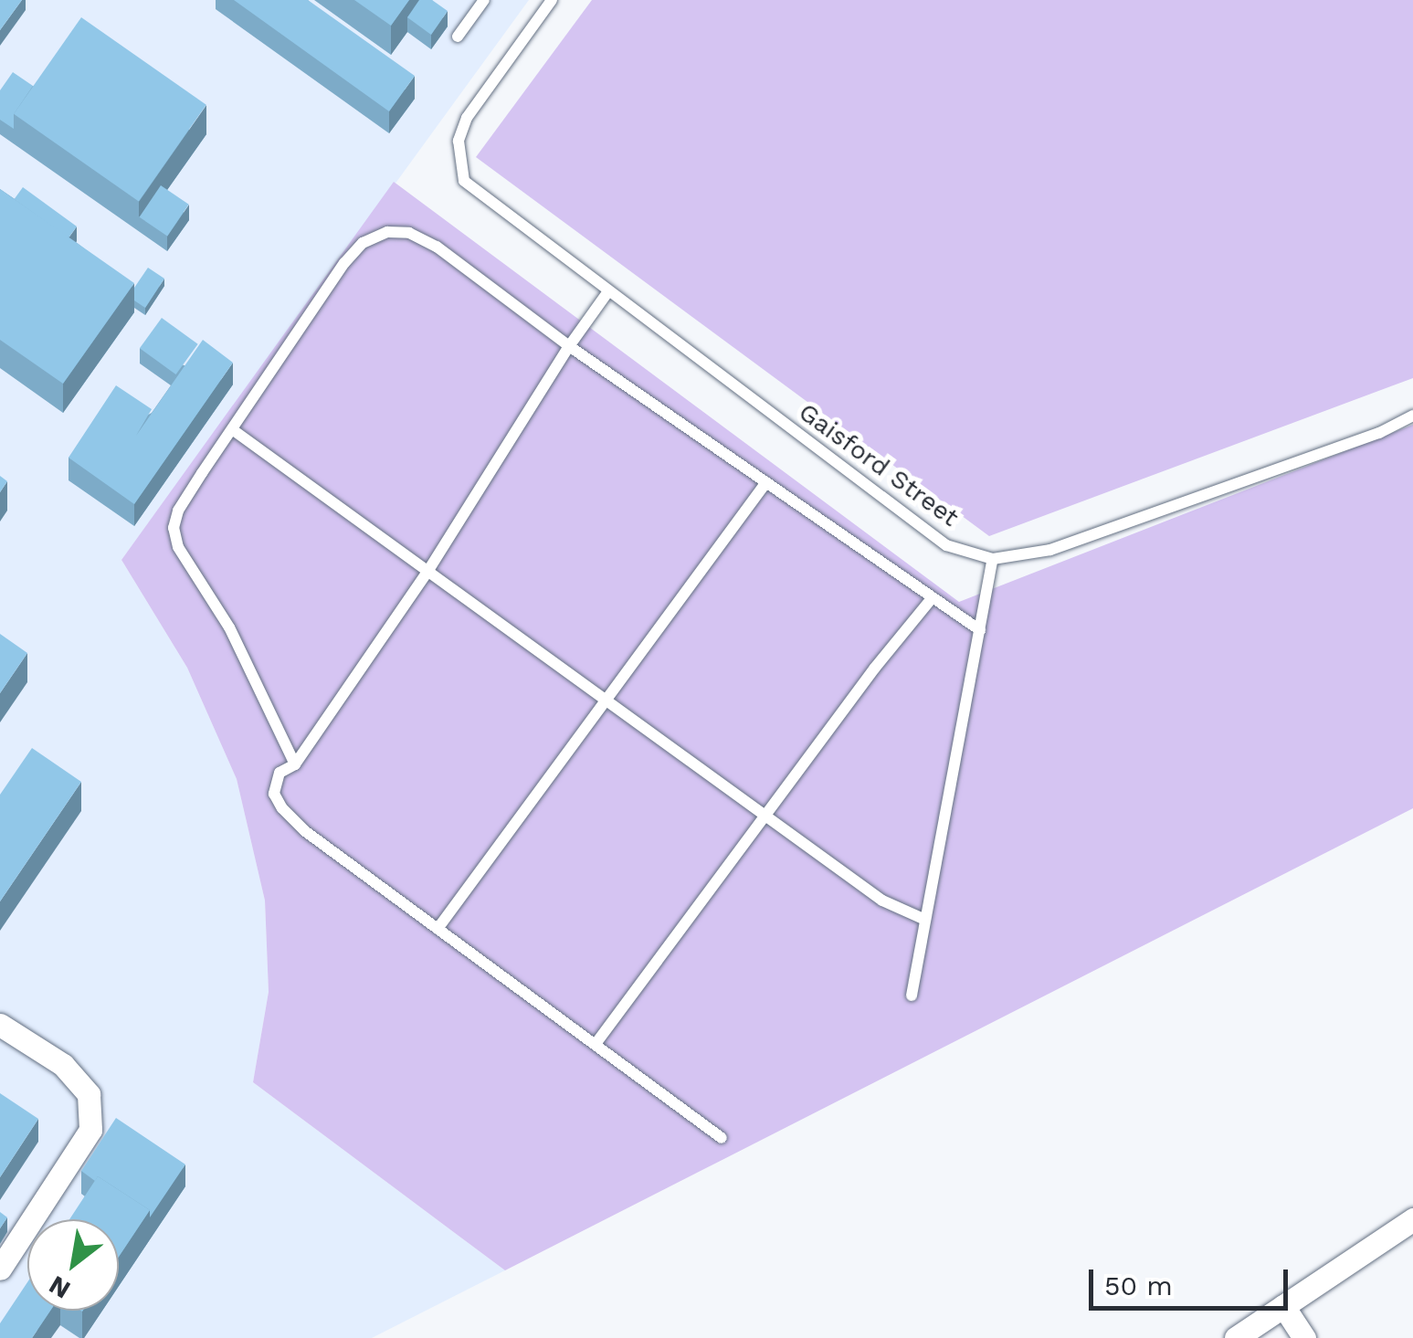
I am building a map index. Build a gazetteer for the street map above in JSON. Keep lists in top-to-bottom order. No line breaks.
{"streets":{"lane":["Gaisford Street"]},"scale_bar":"50 m","north":"bottom left"}
